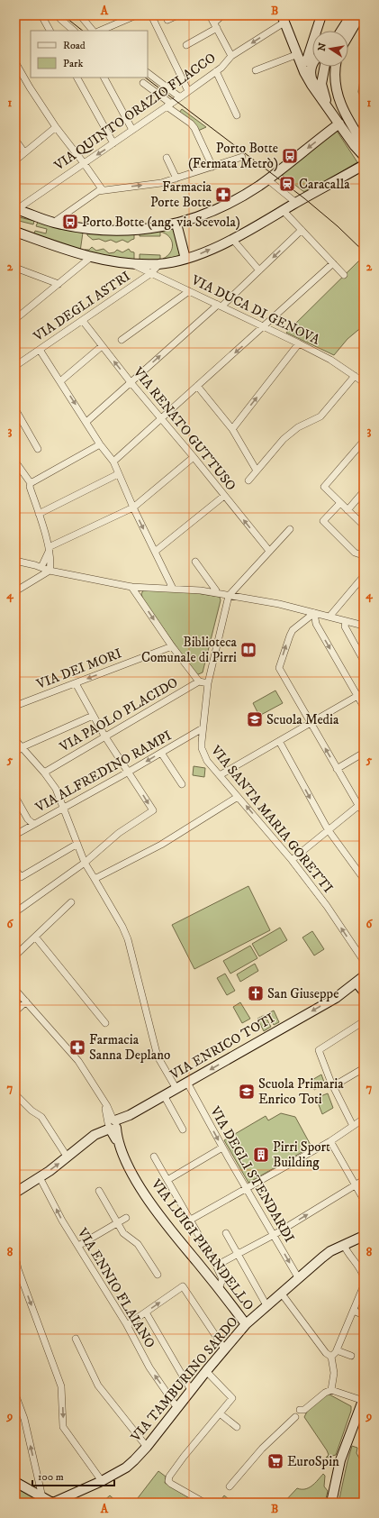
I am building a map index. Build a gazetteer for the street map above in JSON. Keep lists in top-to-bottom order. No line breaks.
{"streets":{"street":["VIA QUINTO ORAZIO FLACCO","VIA DEGLI ASTRI","VIA DUCA DI GENOVA","VIA RENATO GUTTUSO","VIA DEI MORI","VIA PAOLO PLACIDO","VIA ALFREDINO RAMPI","VIA SANTA MARIA GORETTI","VIA ENRICO TOTI","VIA DEGLI STENDARDI","VIA LUIGI PIRANDELLO","VIA ENNIO FLAIANO","VIA TAMBURINO SARDO"]},"crossings":[["VIA DEGLI ASTRI","VIA DUCA DI GENOVA"],["VIA DEGLI ASTRI","VIA RENATO GUTTUSO"],["VIA PAOLO PLACIDO","VIA SANTA MARIA GORETTI"],["VIA ALFREDINO RAMPI","VIA SANTA MARIA GORETTI"],["VIA ENRICO TOTI","VIA DEGLI STENDARDI"],["VIA ENRICO TOTI","VIA LUIGI PIRANDELLO"],["VIA ENRICO TOTI","VIA ENNIO FLAIANO"],["VIA DEGLI STENDARDI","VIA TAMBURINO SARDO"],["VIA LUIGI PIRANDELLO","VIA TAMBURINO SARDO"],["VIA ENNIO FLAIANO","VIA TAMBURINO SARDO"]],"one_way":["VIA RENATO GUTTUSO","VIA DEI MORI"],"places":{"bus stop":["Porto Botte (Fermata Metrò)","Porto Botte (ang. via Scevola)"],"station":["Caracalla"],"pharmacy":["Farmacia Porte Botte","Farmacia Sanna Deplano"],"library":["Biblioteca Comunale di Pirri"],"school or university":["Scuola Media","Scuola Primaria Enrico Toti"],"church":["San Giuseppe"],"building":["Pirri Sport Building"],"supermarket":["EuroSpin"]},"legend":["Road","Park"],"scale_bar":"100 m","north":"left","grid":{"columns":["A","B"],"rows":["1","2","3","4","5","6","7","8","9"]}}
